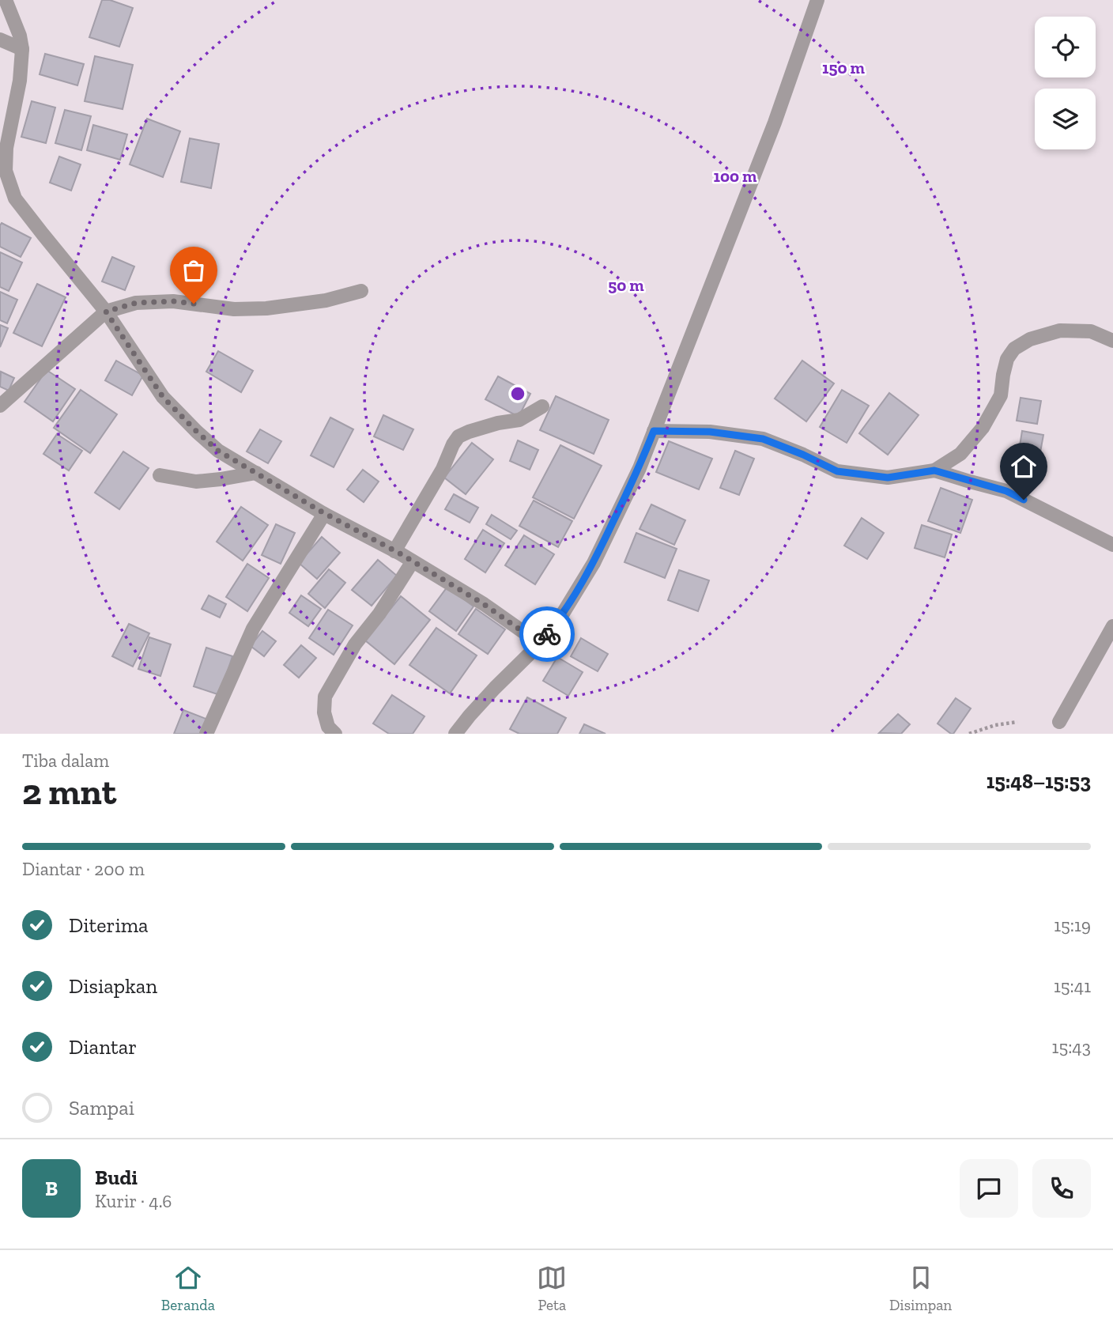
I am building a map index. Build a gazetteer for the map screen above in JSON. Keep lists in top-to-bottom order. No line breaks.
{"page":{"heading":["2 mnt","Tiba dalam","15:48–15:53"],"panel":["Budi","Kurir · 4.6"],"bar":"Diantar · 200 m","list":[["Diterima","15:19"],["Disiapkan","15:41"],["Diantar","15:43"],"Sampai"],"round":"B","tabs":["Beranda","Peta","Disimpan"]},"rings":["150 m","100 m","50 m"]}
